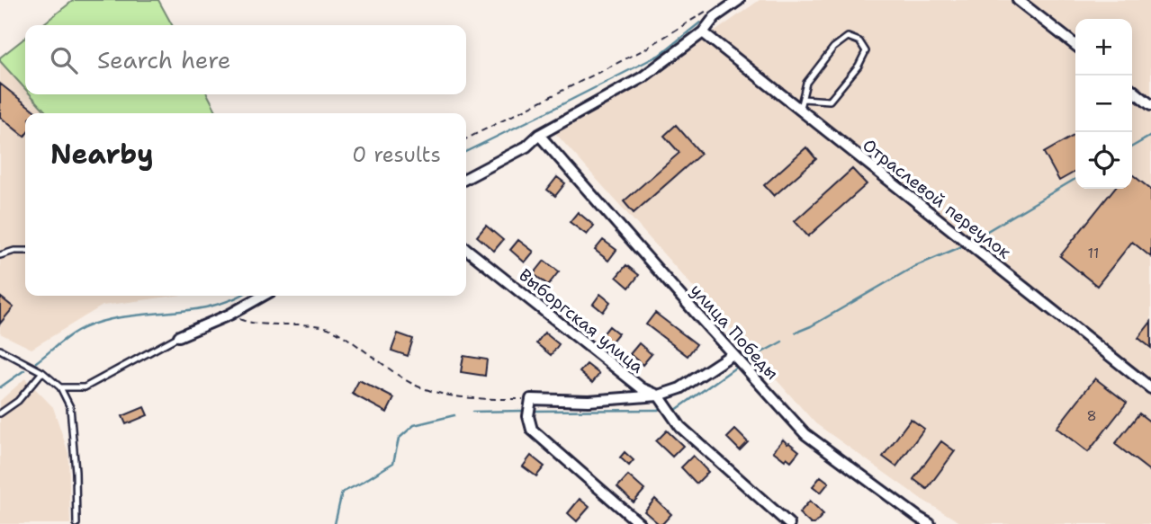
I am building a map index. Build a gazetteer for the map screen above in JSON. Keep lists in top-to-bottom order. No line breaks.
{"streets":{"street":["Отраслевой переулок","Выборгская улица","улица Победы"]},"house_numbers":["11","8"],"page":{"map_buttons":["+","−"],"search":"Search here","heading":["Nearby","0 results"]}}
